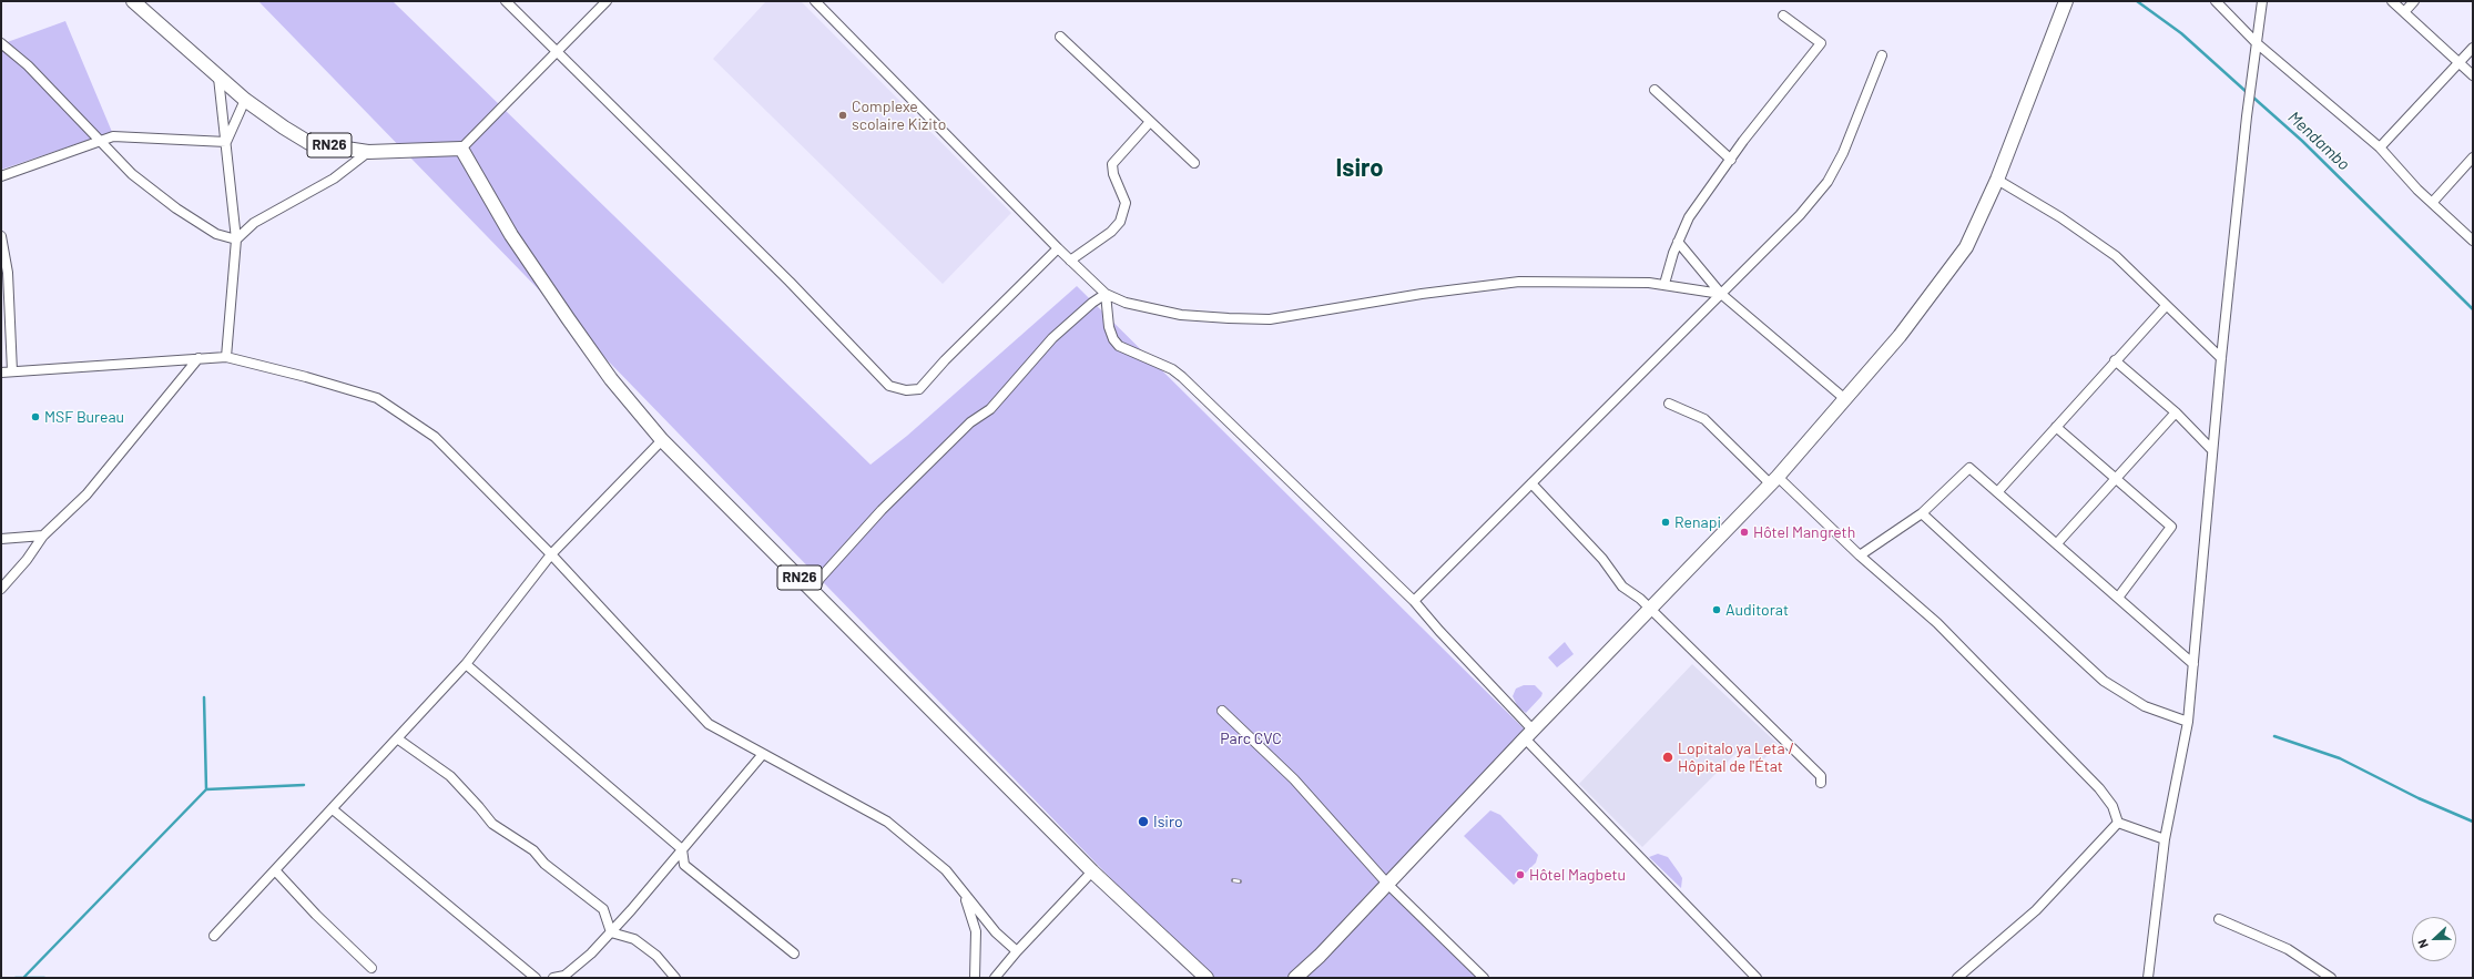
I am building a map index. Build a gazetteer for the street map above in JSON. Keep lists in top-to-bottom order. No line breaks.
{"streets":{"main road":["RN26"]},"districts":["Isiro"],"water":["Mendambo"],"parks":["Parc CVC"],"places":["Complexe scolaire Kizito","MSF Bureau","Renapi","Hôtel Mangreth","Auditorat","Lopitalo ya Leta / Hôpital de l'État","Isiro","Hôtel Magbetu"],"north":"left"}
